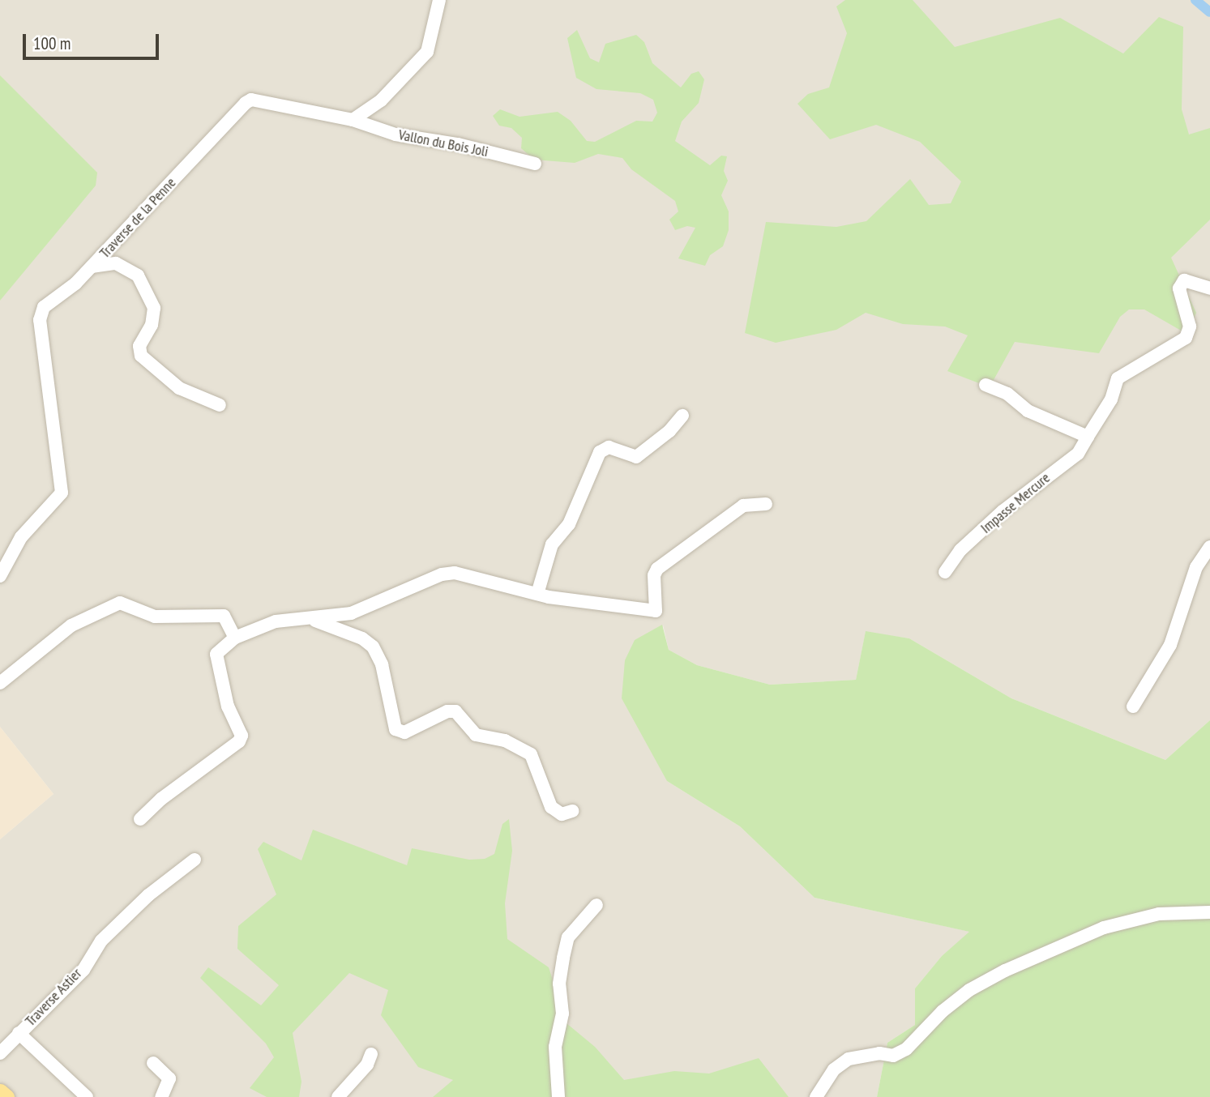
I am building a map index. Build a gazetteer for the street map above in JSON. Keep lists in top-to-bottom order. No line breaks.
{"streets":{"street":["Vallon du Bois Joli","Traverse de la Penne","Impasse Mercure","Traverse Astier"]},"crossings":[["Vallon du Bois Joli","Traverse de la Penne"]],"scale_bar":"100 m"}
